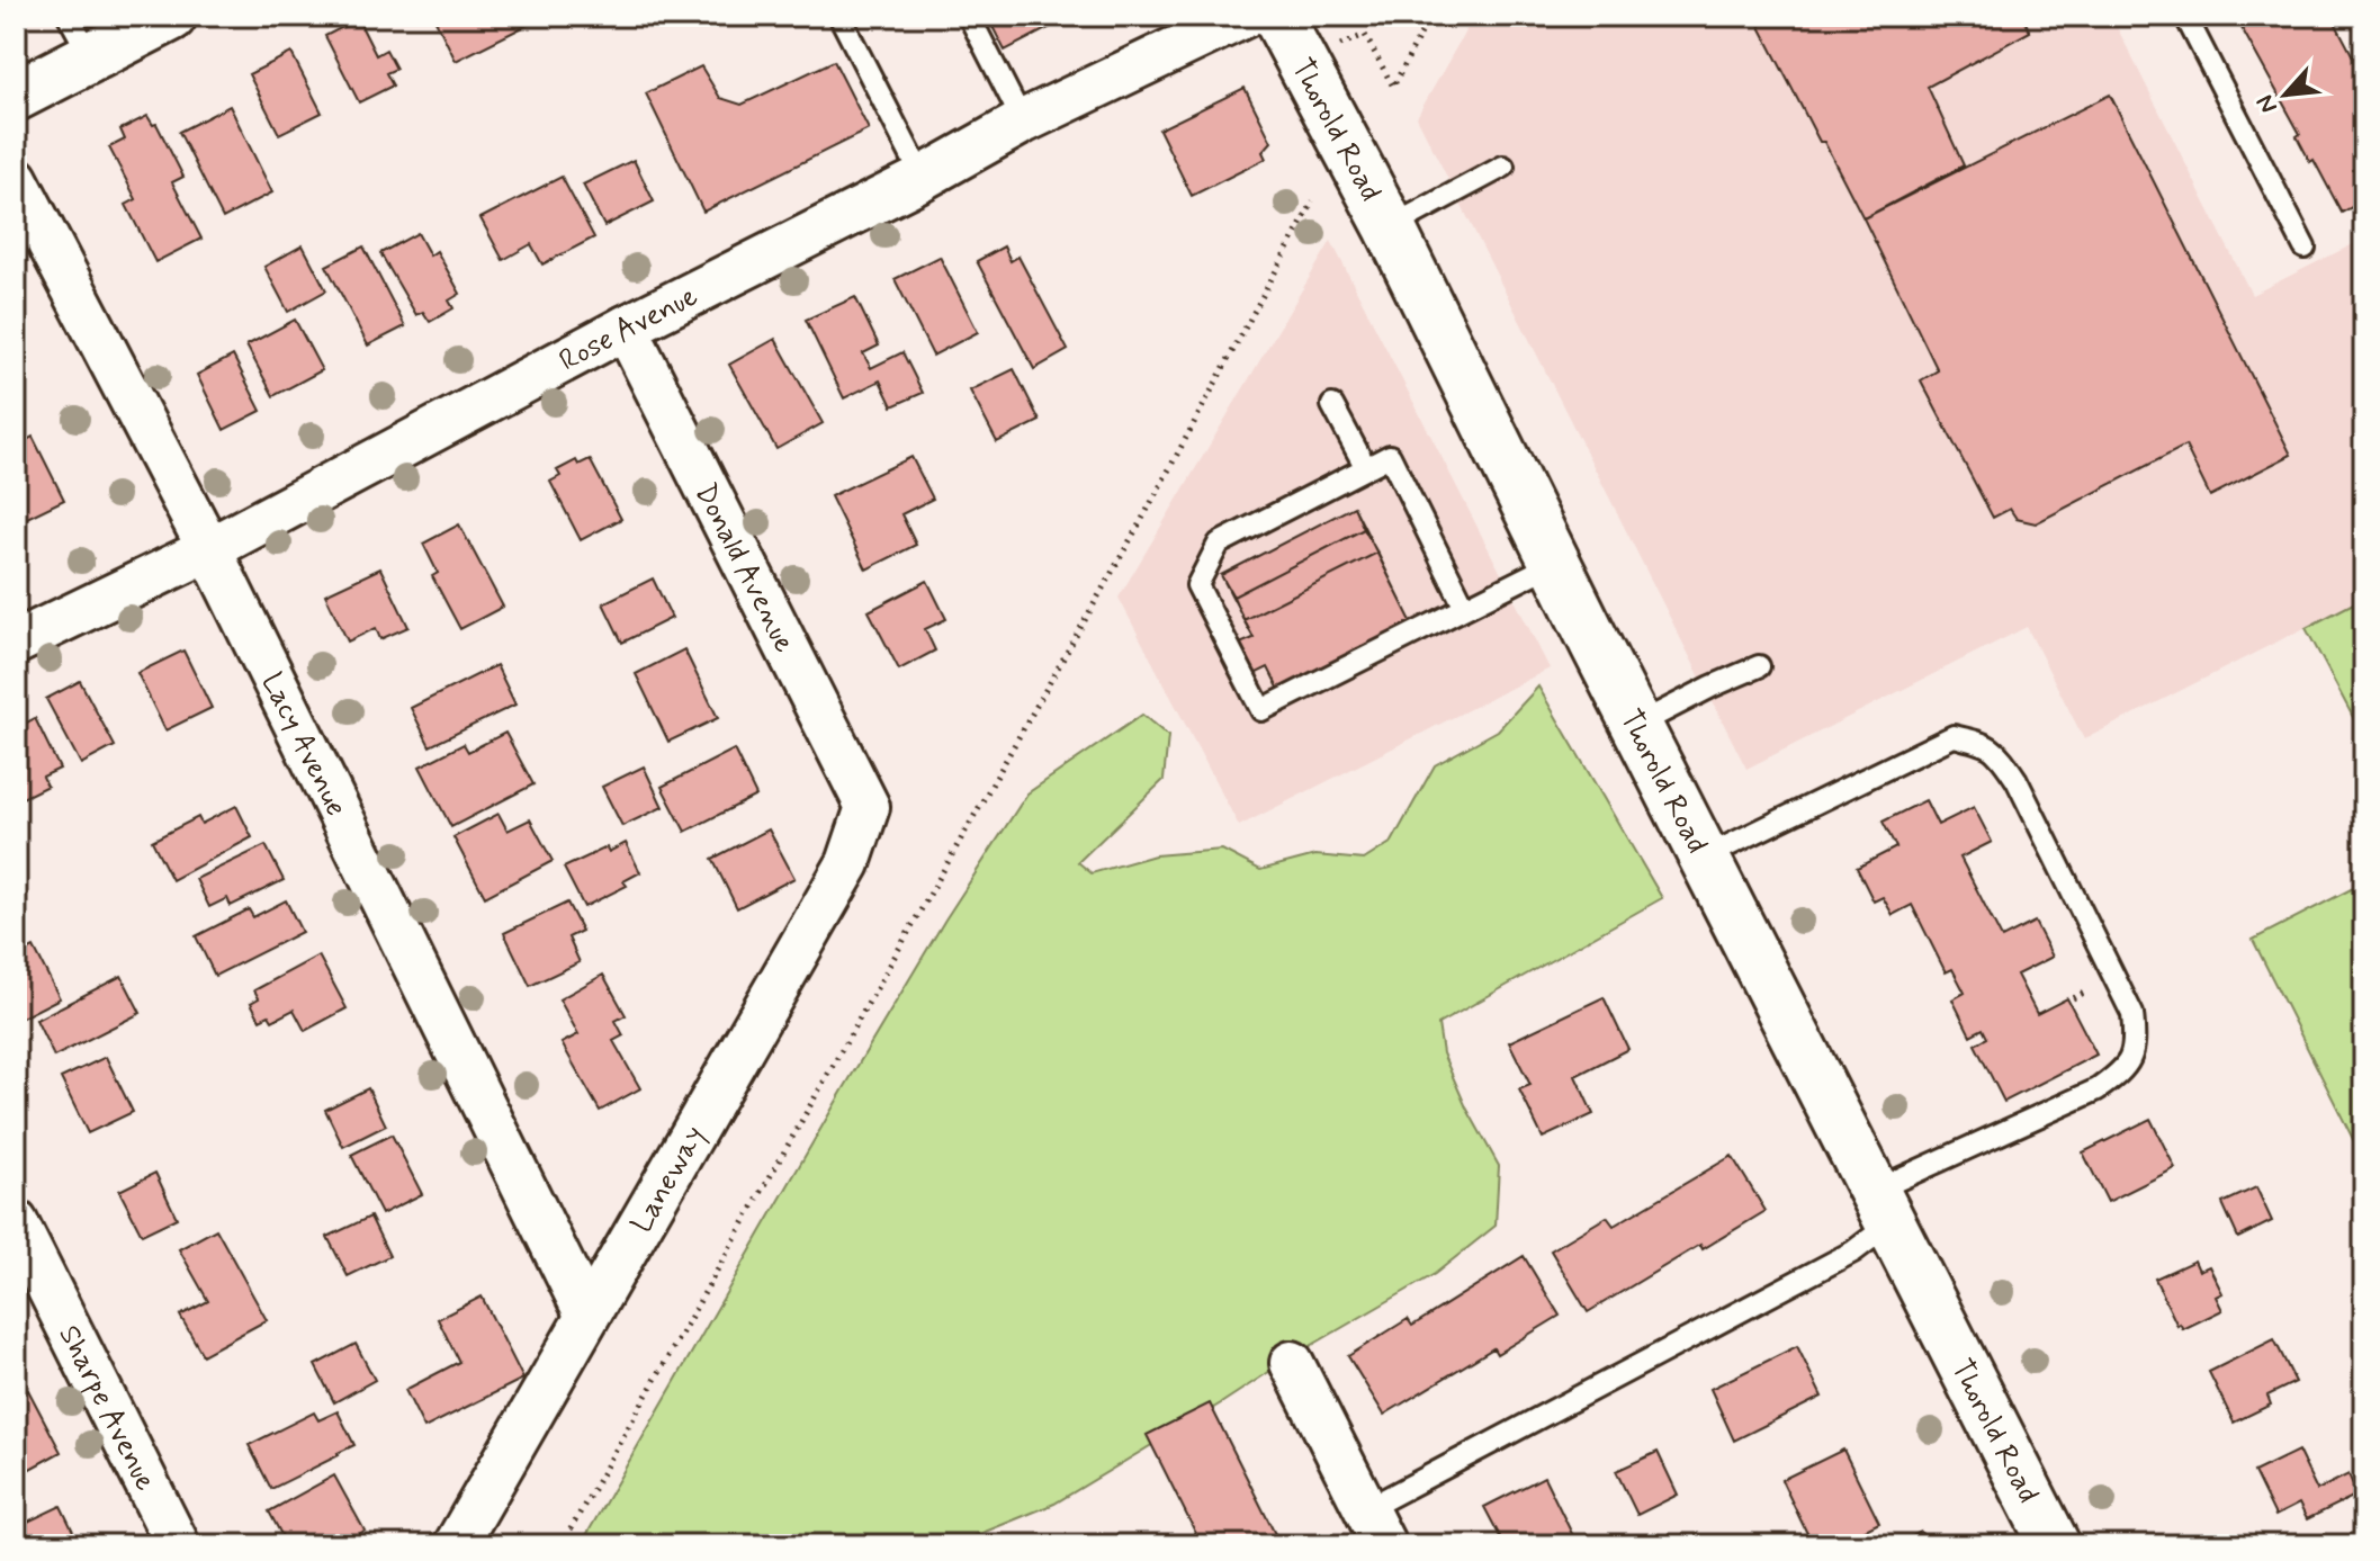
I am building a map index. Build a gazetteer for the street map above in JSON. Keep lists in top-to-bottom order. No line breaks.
{"streets":{"street":["Thorold Road","Rose Avenue","Donald Avenue","Lacy Avenue","Laneway","Sharpe Avenue"]},"crossings":[["Rose Avenue","Donald Avenue"],["Rose Avenue","Lacy Avenue"],["Donald Avenue","Laneway"],["Lacy Avenue","Laneway"]],"north":"bottom left"}
